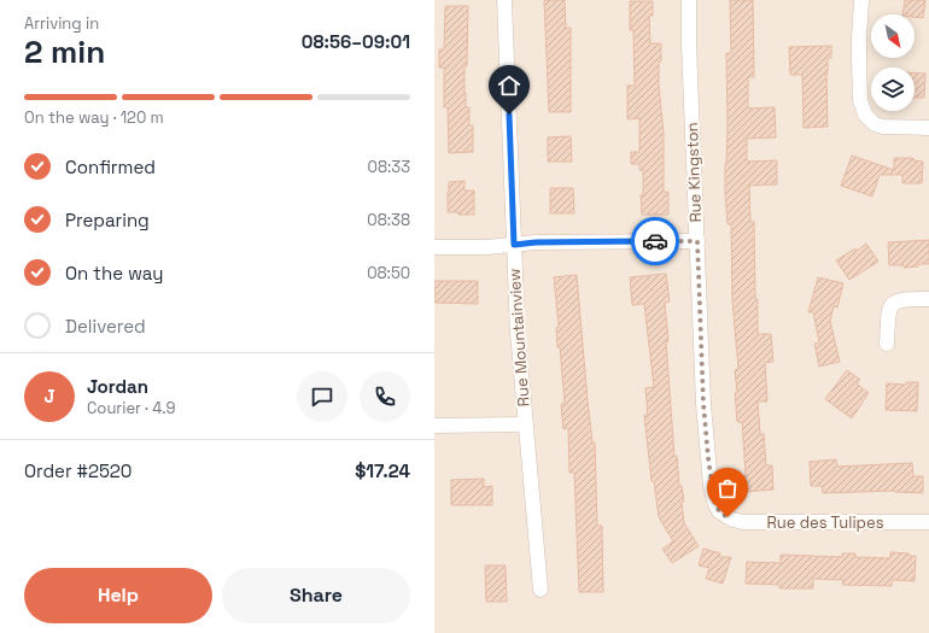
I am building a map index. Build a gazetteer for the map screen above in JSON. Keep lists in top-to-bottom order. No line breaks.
{"streets":{"street":["Rue Kingston","Rue Mountainview","Rue des Tulipes"]},"crossings":[["Rue Kingston","Rue des Tulipes"]],"north":"bottom right","page":{"heading":["2 min","Arriving in","08:56–09:01"],"panel":["Jordan","Courier · 4.9","Order #2520","$17.24"],"bar":"On the way · 120 m","list":[["Confirmed","08:33"],["Preparing","08:38"],["On the way","08:50"],"Delivered"],"round":"J","buttons":["Help","Share"]}}
